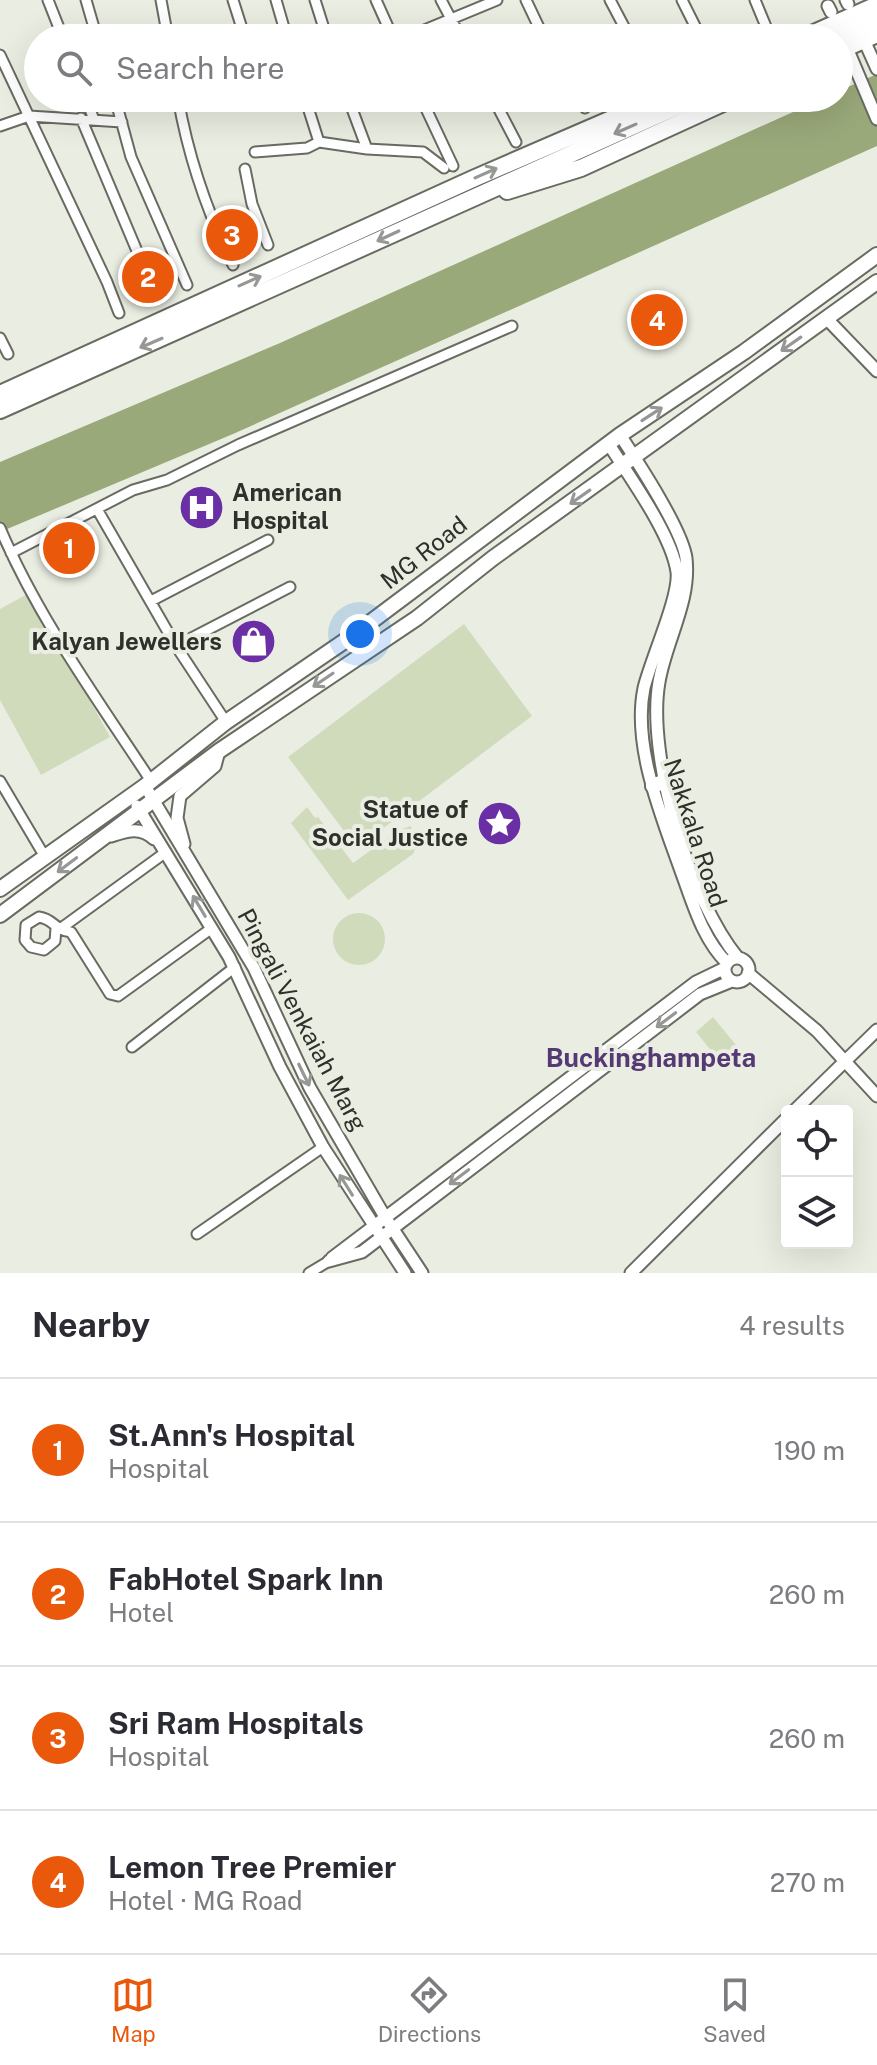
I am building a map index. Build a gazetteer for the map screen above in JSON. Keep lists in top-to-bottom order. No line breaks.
{"streets":{"main road":["MG Road"],"street":["Nakkala Road","Pingali Venkaiah Marg"]},"crossings":[["MG Road","Nakkala Road"],["MG Road","Pingali Venkaiah Marg"]],"districts":["Buckinghampeta"],"places":{"hospital":["American Hospital"],"shop":["Kalyan Jewellers"],"place":["Statue of Social Justice"]},"page":{"search":"Search here","pins":["3","2","4","1"],"heading":["Nearby","4 results"],"list":[{"mark":"1","name":"St.Ann's Hospital","note":"Hospital","value":"190 m"},{"mark":"2","name":"FabHotel Spark Inn","note":"Hotel","value":"260 m"},{"mark":"3","name":"Sri Ram Hospitals","note":"Hospital","value":"260 m"},{"mark":"4","name":"Lemon Tree Premier","note":"Hotel · MG Road","value":"270 m"}],"nav":["Map","Directions","Saved"]}}
